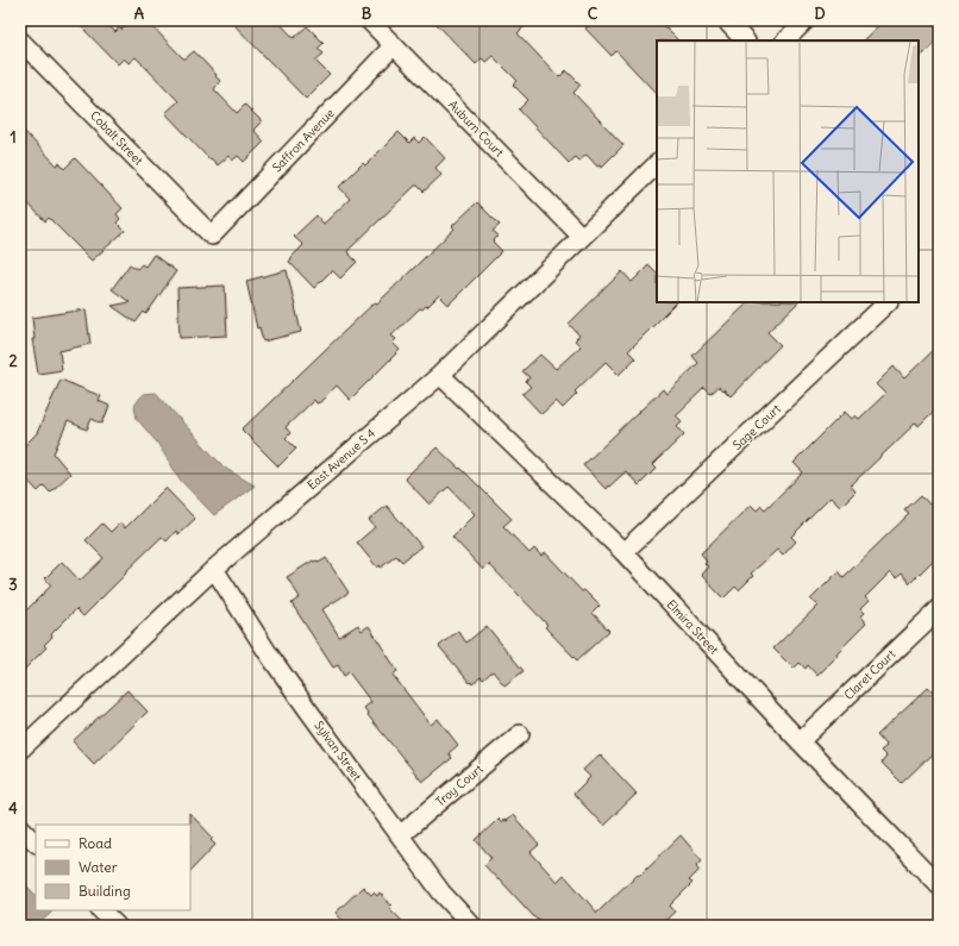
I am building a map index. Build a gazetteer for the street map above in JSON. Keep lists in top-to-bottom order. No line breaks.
{"streets":{"street":["Auburn Court","Cobalt Street","Saffron Avenue","Sage Court","East Avenue S 4","Elmira Street","Claret Court","Sylvan Street","Troy Court"]},"crossings":[["Auburn Court","Saffron Avenue"],["Auburn Court","East Avenue S 4"],["Cobalt Street","Saffron Avenue"],["Sage Court","Elmira Street"],["East Avenue S 4","Elmira Street"],["East Avenue S 4","Sylvan Street"],["Elmira Street","Claret Court"],["Sylvan Street","Troy Court"]],"legend":["Road","Water","Building"],"grid":{"columns":["A","B","C","D"],"rows":["1","2","3","4"]}}
